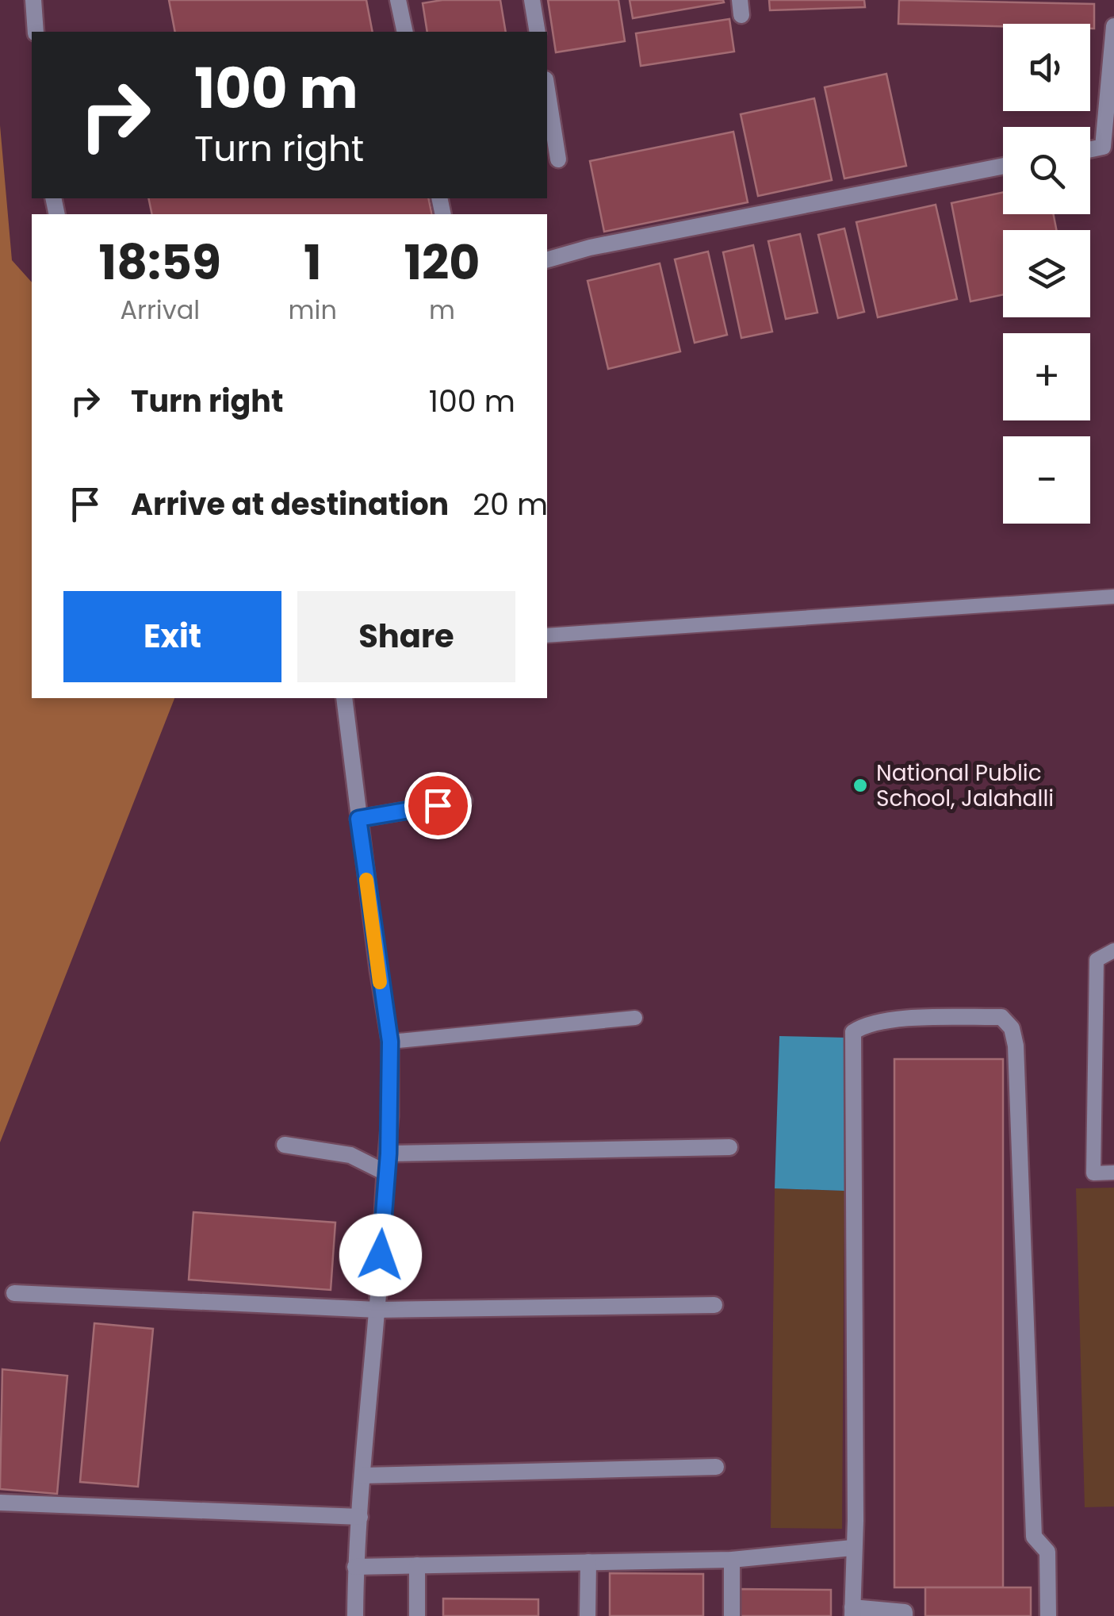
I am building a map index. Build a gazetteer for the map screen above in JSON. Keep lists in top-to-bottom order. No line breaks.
{"places":["National Public School, Jalahalli"],"page":{"map_buttons":["+","−"],"turn":["100 m","Turn right"],"eta":["18:59","Arrival","1","min","120","m"],"list":[{"name":"Turn right","value":"100 m"},{"name":"Arrive at destination","value":"20 m"}],"buttons":["Exit","Share"]}}
